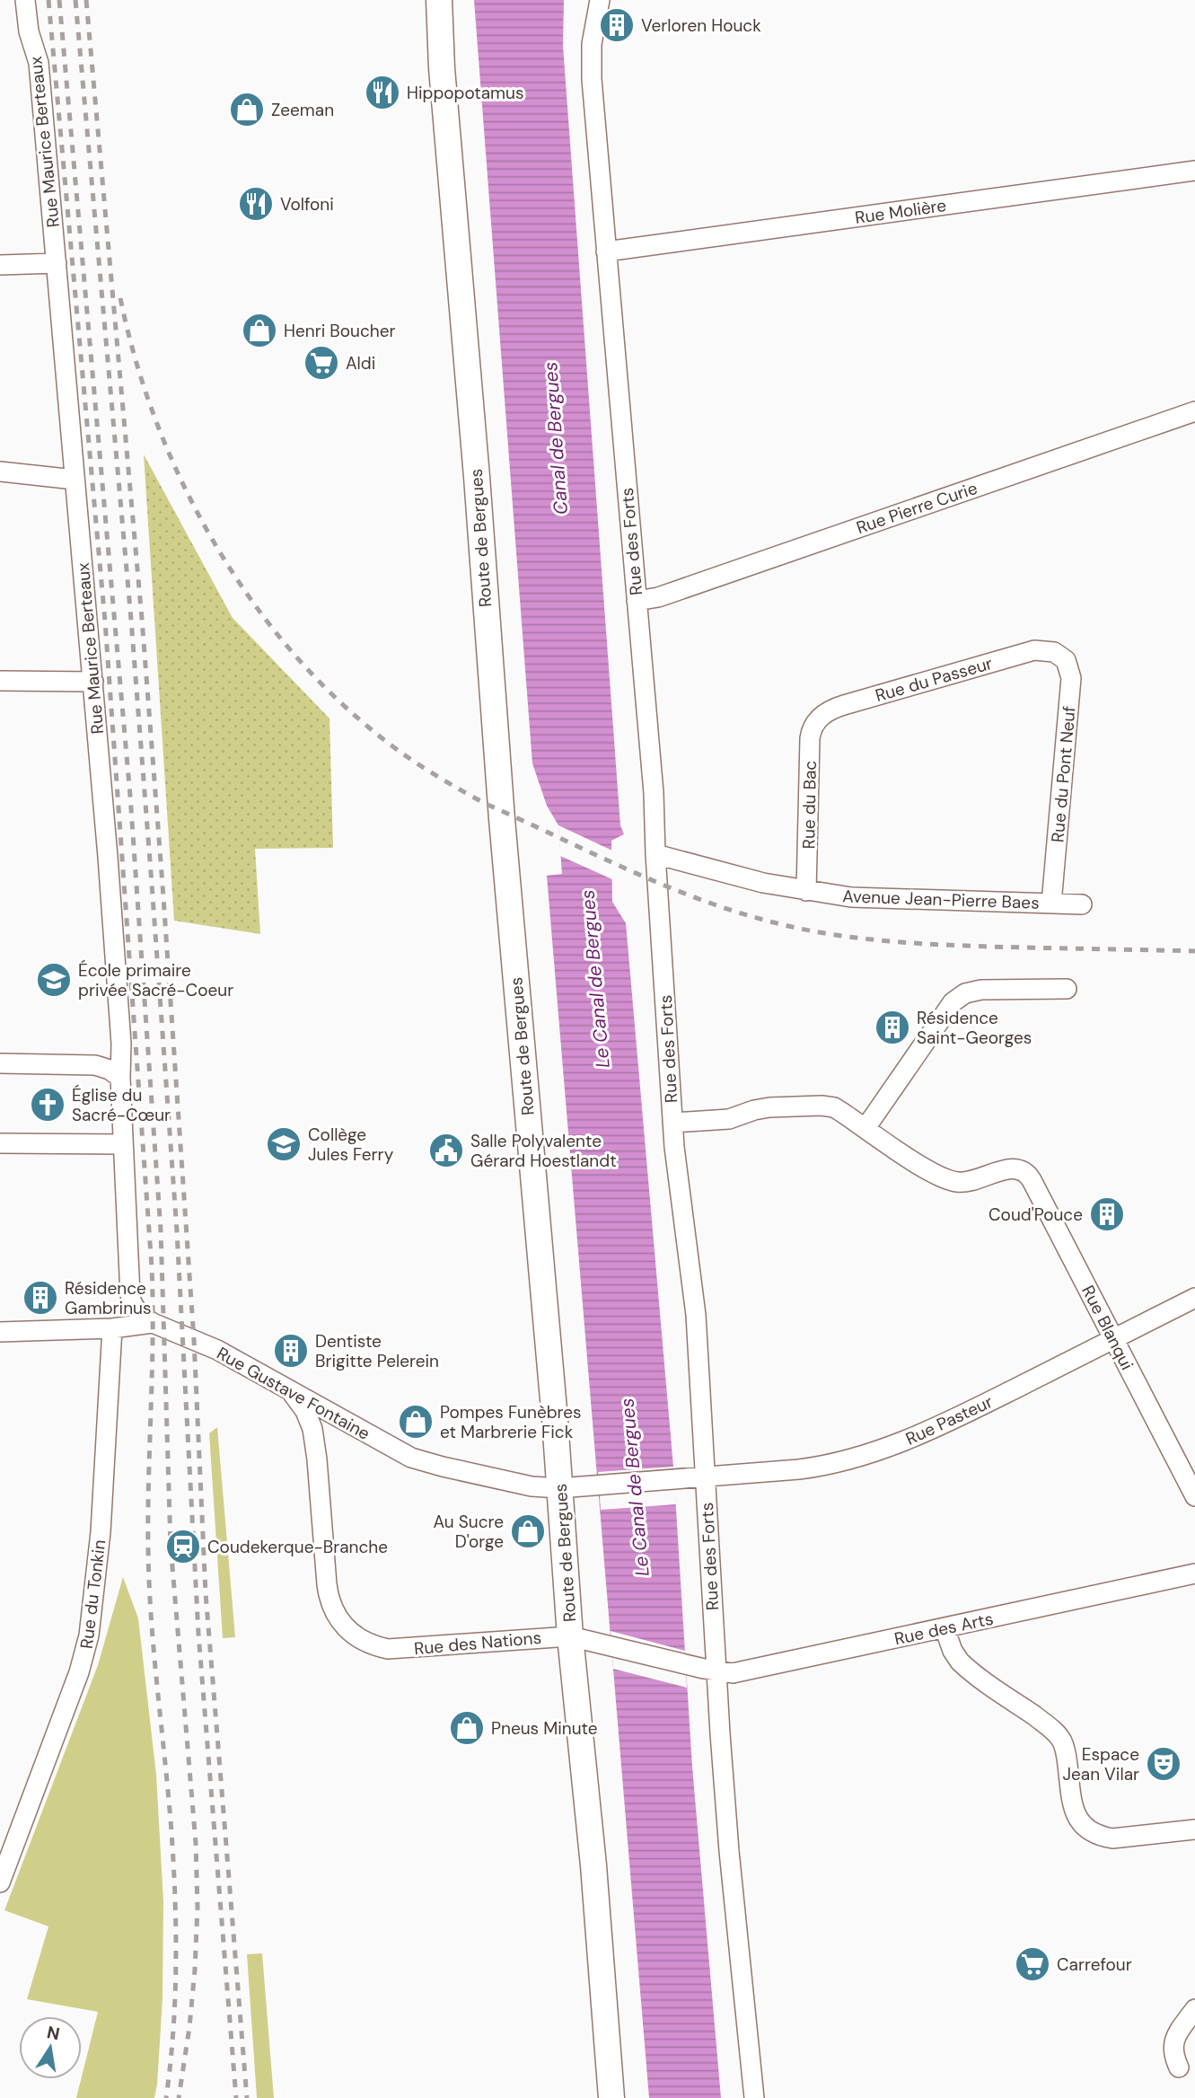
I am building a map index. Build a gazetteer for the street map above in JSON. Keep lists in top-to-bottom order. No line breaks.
{"streets":{"main road":["Route de Bergues"],"street":["Rue Maurice Berteaux","Rue Molière","Rue Pierre Curie","Rue des Forts","Rue du Passeur","Rue du Pont Neuf","Rue du Bac","Avenue Jean-Pierre Baes","Rue Blanqui","Rue Gustave Fontaine","Rue Pasteur","Rue du Tonkin","Rue des Arts","Rue des Nations"]},"crossings":[["Rue Maurice Berteaux","Rue du Tonkin"],["Rue Molière","Rue des Forts"],["Rue Pierre Curie","Rue des Forts"],["Route de Bergues","Rue Gustave Fontaine"],["Route de Bergues","Rue des Nations"],["Rue des Forts","Avenue Jean-Pierre Baes"],["Rue des Forts","Rue Pasteur"],["Rue des Forts","Rue des Arts"],["Rue du Passeur","Rue du Pont Neuf"],["Rue du Passeur","Rue du Bac"],["Rue du Pont Neuf","Avenue Jean-Pierre Baes"],["Rue du Bac","Avenue Jean-Pierre Baes"],["Rue Blanqui","Rue Pasteur"],["Rue Gustave Fontaine","Rue Pasteur"],["Rue des Arts","Rue des Nations"]],"water":["Canal de Bergues","Le Canal de Bergues"],"places":{"building":["Verloren Houck","Résidence Saint-Georges","Coud'Pouce","Résidence Gambrinus","Dentiste Brigitte Pelerein"],"restaurant":["Hippopotamus","Volfoni"],"shop":["Zeeman","Henri Boucher","Pompes Funèbres et Marbrerie Fick","Au Sucre D'orge","Pneus Minute"],"supermarket":["Aldi","Carrefour"],"school or university":["École primaire privée Sacré-Coeur","Collège Jules Ferry"],"church":["Église du Sacré-Cœur"],"public building":["Salle Polyvalente Gérard Hoestlandt"],"station":["Coudekerque-Branche"],"theatre":["Espace Jean Vilar"]},"north":"top"}
